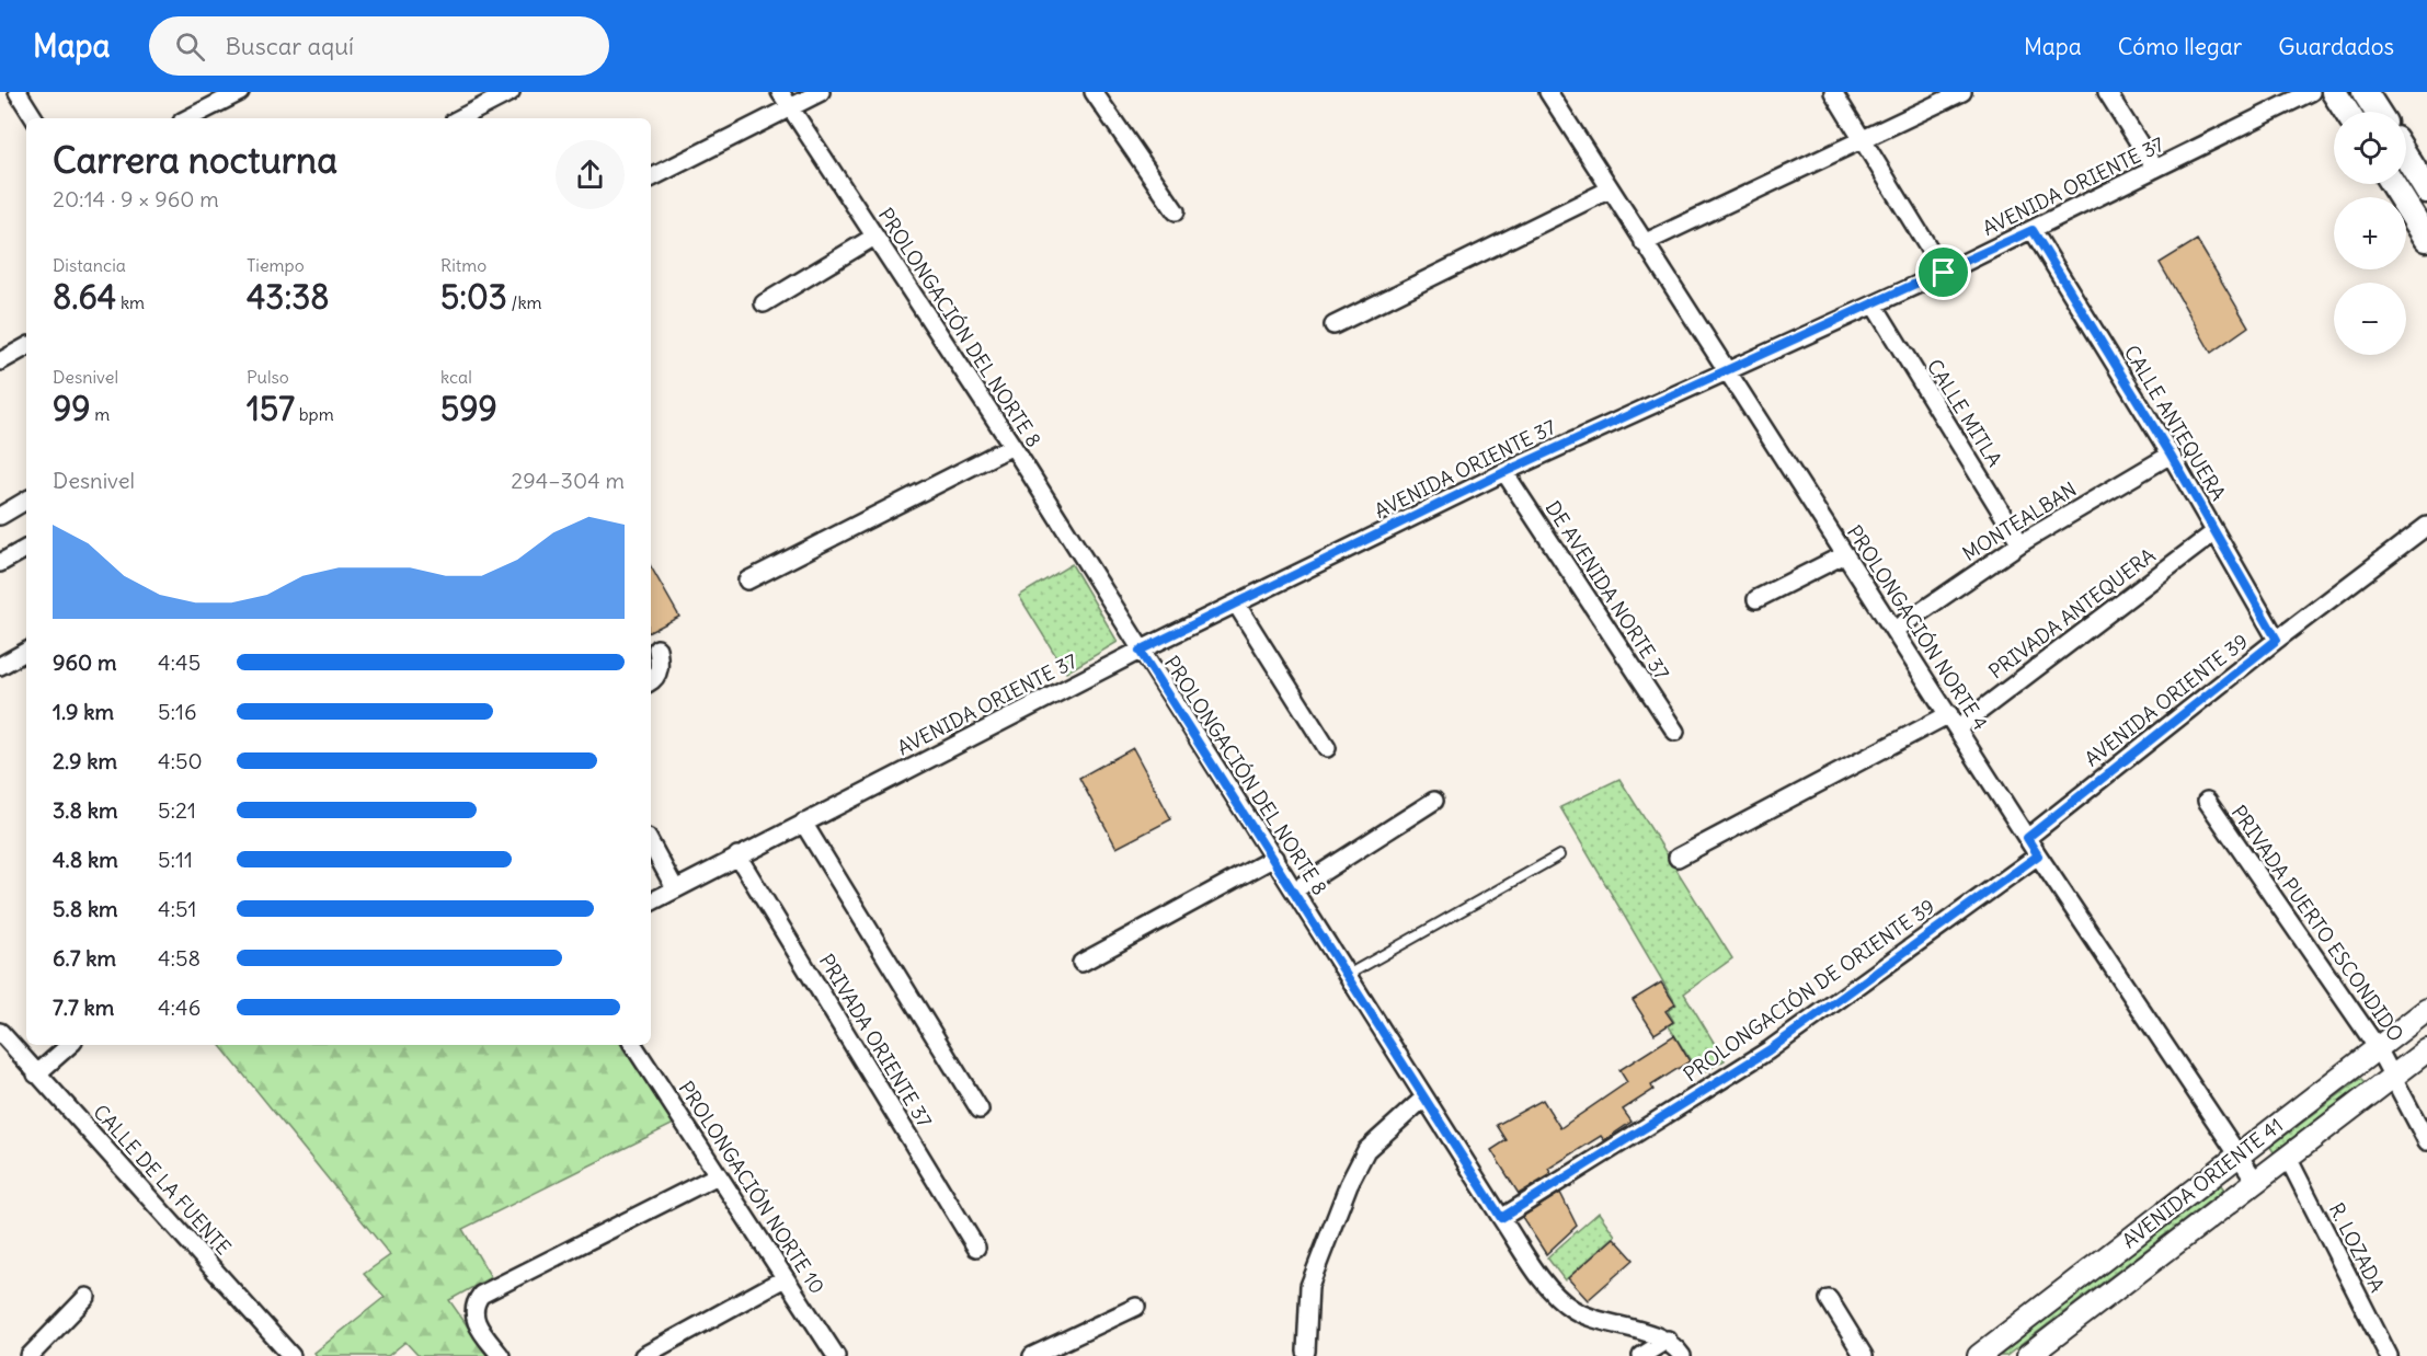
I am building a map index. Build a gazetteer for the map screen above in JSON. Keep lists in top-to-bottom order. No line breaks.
{"streets":{"street":["AVENIDA ORIENTE 37","PROLONGACIÓN DEL NORTE 8","CALLE MITLA","CALLE ANTEQUERA","MONTEALBAN","DE AVENIDA NORTE 37","PRIVADA ANTEQUERA","PROLONGACIÓN NORTE 4","AVENIDA ORIENTE 39","PRIVADA PUERTO ESCONDIDO","PROLONGACIÓN DE ORIENTE 39","PRIVADA ORIENTE 37","CALLE DE LA FUENTE","AVENIDA ORIENTE 41","PROLONGACIÓN NORTE 10","R. LOZADA"]},"crossings":[["AVENIDA ORIENTE 37","PROLONGACIÓN DEL NORTE 8"],["AVENIDA ORIENTE 37","CALLE MITLA"],["AVENIDA ORIENTE 37","CALLE ANTEQUERA"],["AVENIDA ORIENTE 37","DE AVENIDA NORTE 37"],["AVENIDA ORIENTE 37","PROLONGACIÓN NORTE 4"],["AVENIDA ORIENTE 37","PRIVADA ORIENTE 37"],["PROLONGACIÓN DEL NORTE 8","PROLONGACIÓN DE ORIENTE 39"],["CALLE MITLA","MONTEALBAN"],["CALLE ANTEQUERA","MONTEALBAN"],["CALLE ANTEQUERA","PRIVADA ANTEQUERA"],["CALLE ANTEQUERA","AVENIDA ORIENTE 39"],["MONTEALBAN","PROLONGACIÓN NORTE 4"],["PRIVADA ANTEQUERA","PROLONGACIÓN NORTE 4"],["PROLONGACIÓN NORTE 4","AVENIDA ORIENTE 39"],["PROLONGACIÓN NORTE 4","PROLONGACIÓN DE ORIENTE 39"],["PROLONGACIÓN NORTE 4","AVENIDA ORIENTE 41"],["PRIVADA PUERTO ESCONDIDO","AVENIDA ORIENTE 41"],["AVENIDA ORIENTE 41","R. LOZADA"]],"page":{"header":"Mapa","search":"Buscar aquí","nav":["Mapa","Cómo llegar","Guardados"],"map_buttons":["+","−"],"heading":["Carrera nocturna","20:14 · 9 × 960 m"],"stats":[["Distancia","8.64 km"],["Tiempo","43:38"],["Ritmo","5:03 /km"],["Desnivel","99 m"],["Pulso","157 bpm"],["kcal","599"]],"chart":["Desnivel","294–304 m"],"list":[{"name":"960 m","note":"4:45"},{"name":"1.9 km","note":"5:16"},{"name":"2.9 km","note":"4:50"},{"name":"3.8 km","note":"5:21"},{"name":"4.8 km","note":"5:11"},{"name":"5.8 km","note":"4:51"},{"name":"6.7 km","note":"4:58"},{"name":"7.7 km","note":"4:46"}]}}
